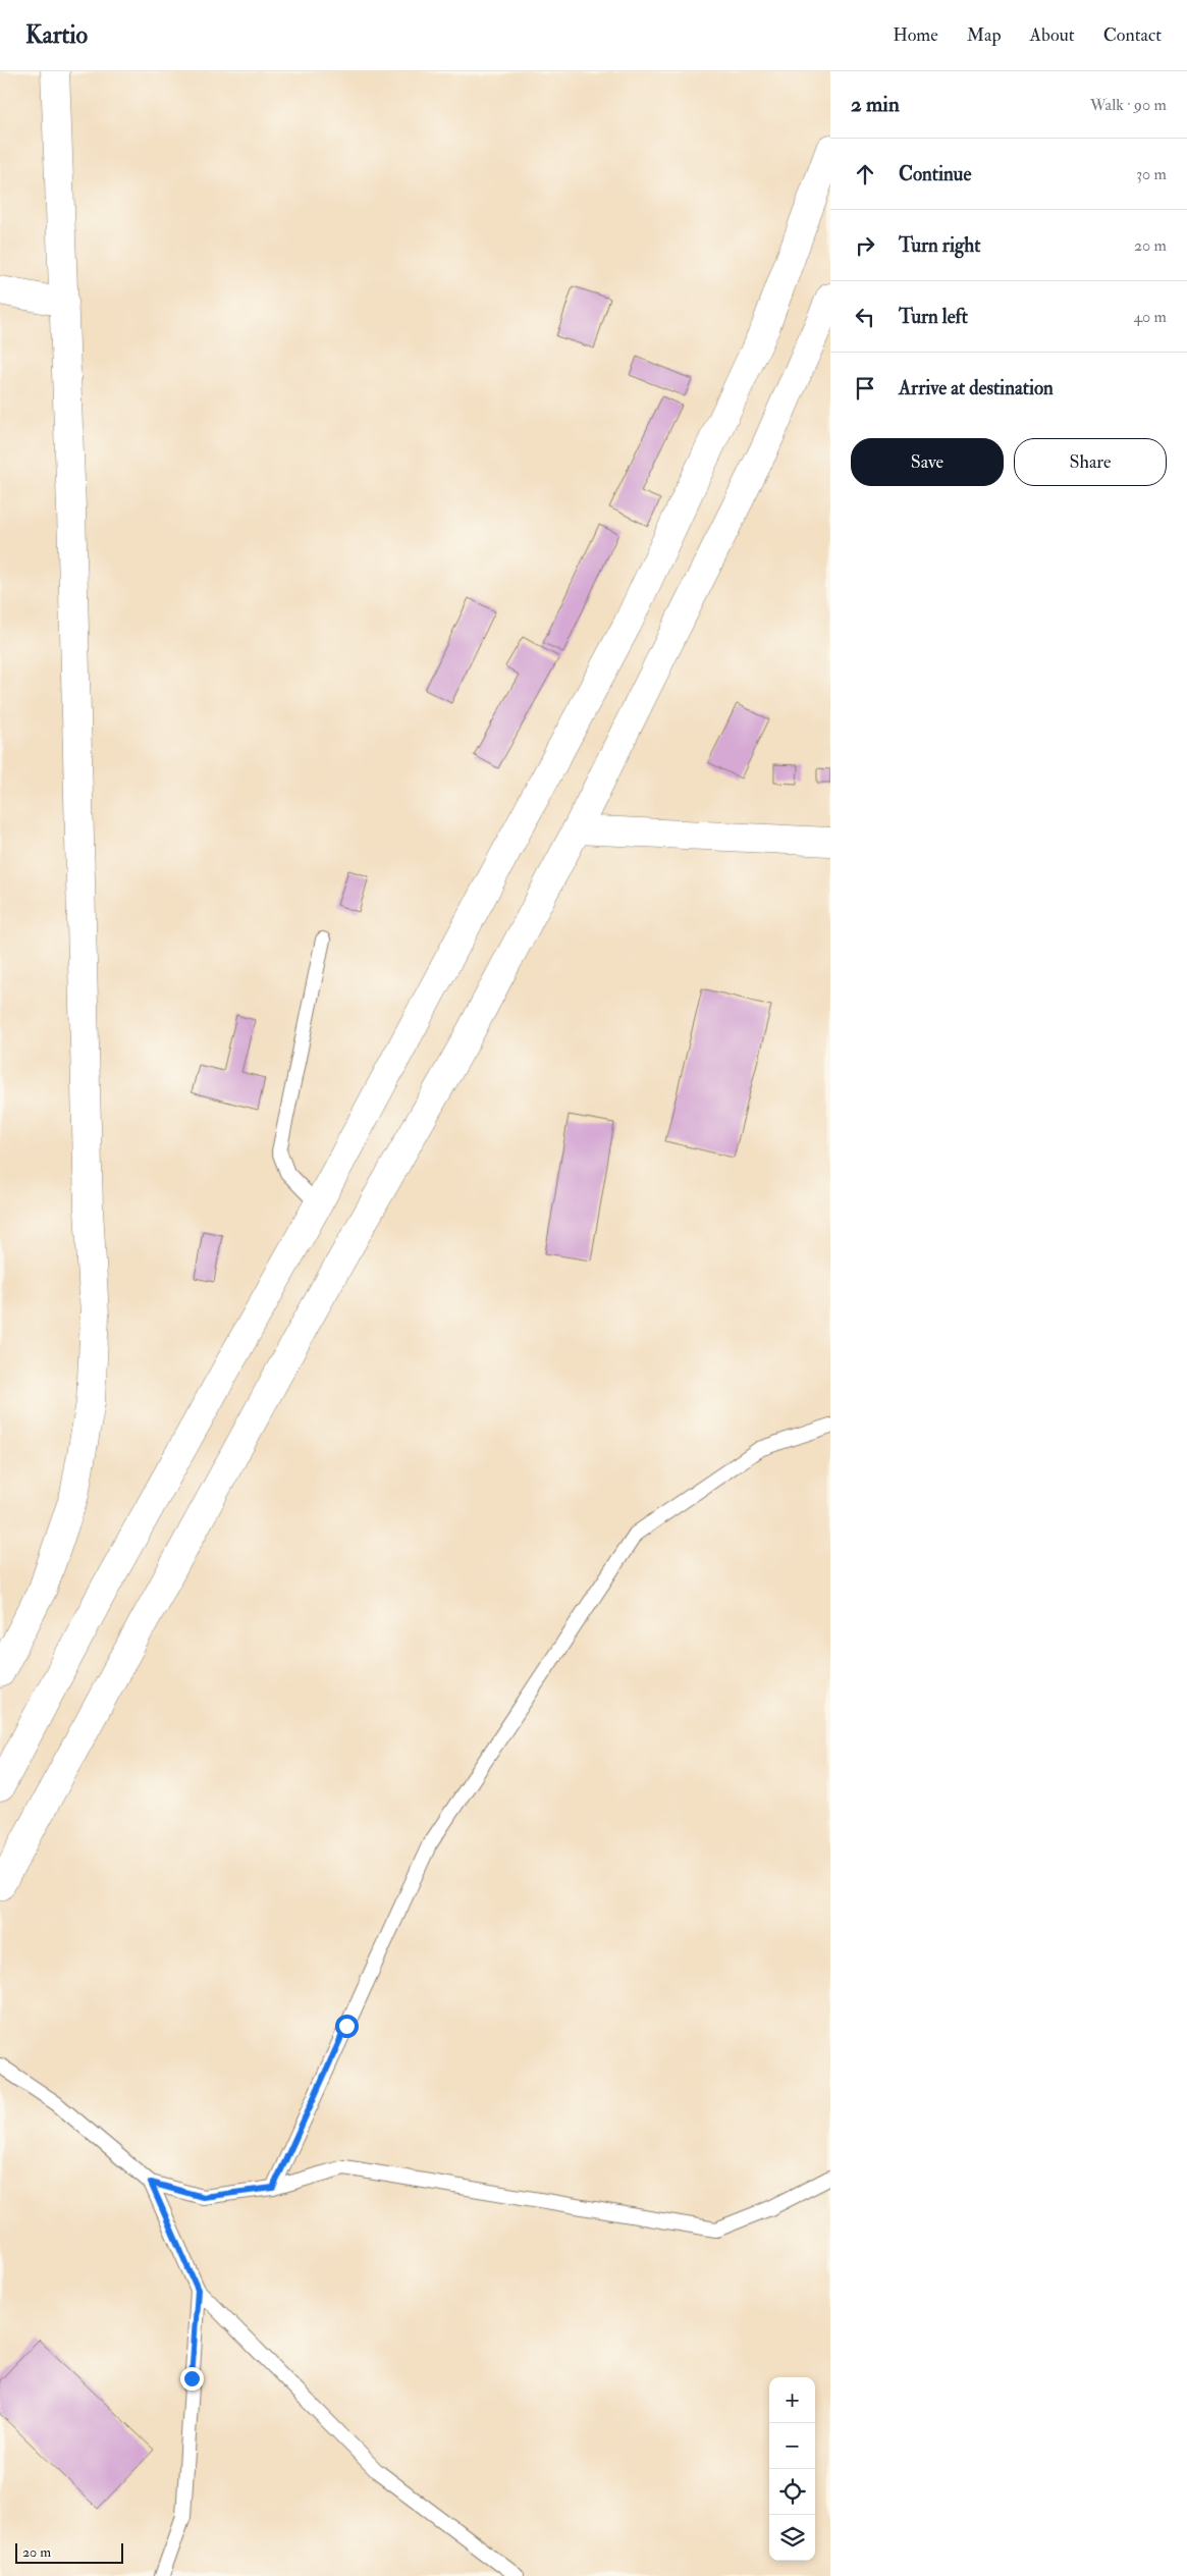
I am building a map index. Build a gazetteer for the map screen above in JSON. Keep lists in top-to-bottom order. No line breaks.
{"scale_bar":"20 m","page":{"header":"Kartio","nav":["Home","Map","About","Contact"],"heading":["2 min","Walk · 90 m"],"list":[["Continue","30 m"],["Turn right","20 m"],["Turn left","40 m"],"Arrive at destination"],"buttons":["Save","Share"],"map_buttons":["+","−"],"scale":"20 m"}}
